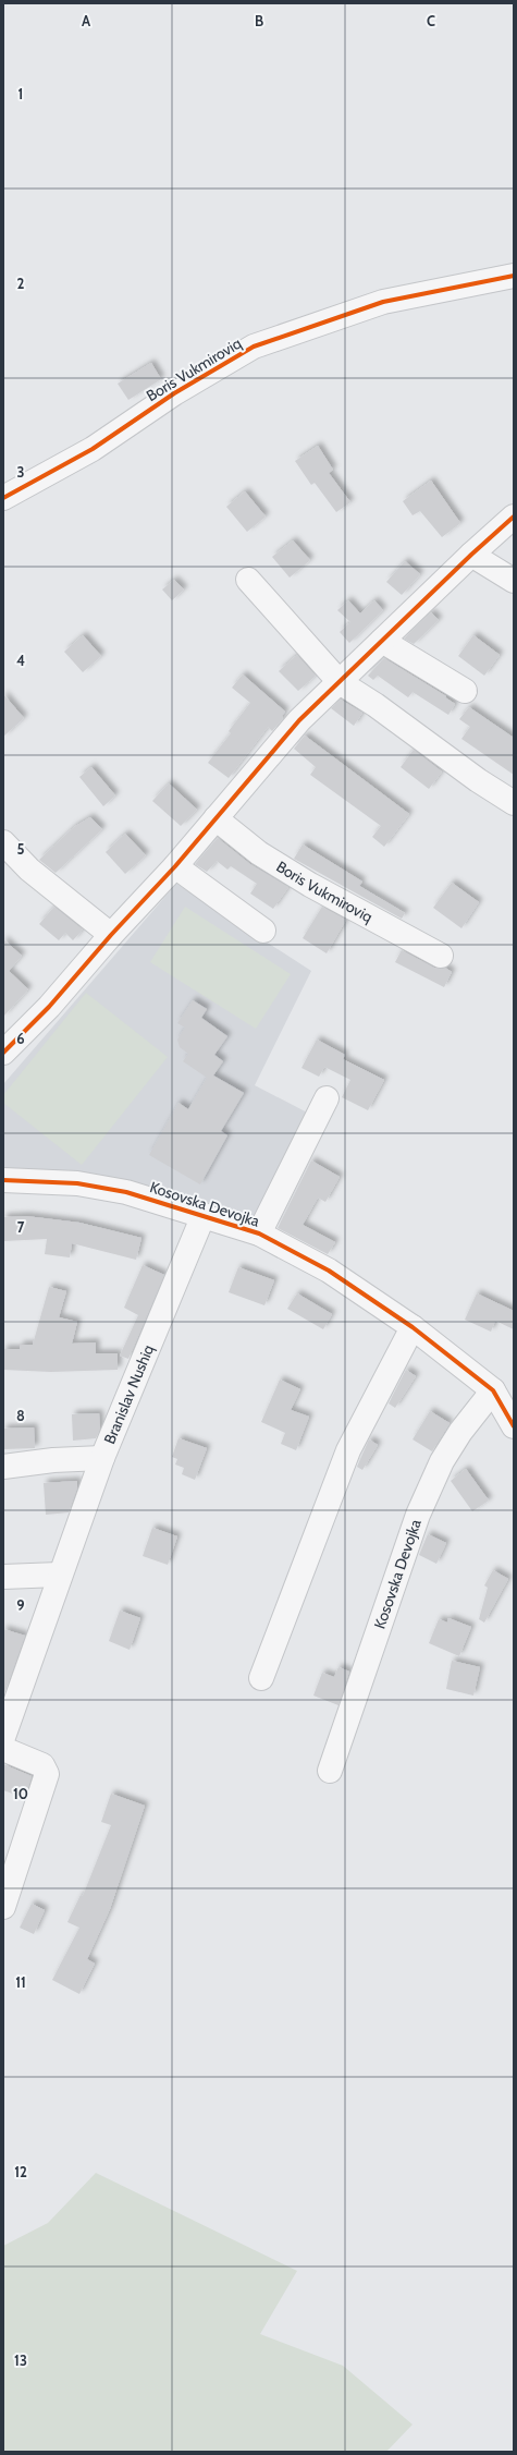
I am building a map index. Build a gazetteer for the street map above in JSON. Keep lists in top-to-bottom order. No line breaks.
{"streets":{"street":["Boris Vukmiroviq","Kosovska Devojka","Branislav Nushiq"]},"crossings":[["Kosovska Devojka","Branislav Nushiq"]],"grid":{"columns":["A","B","C"],"rows":["1","2","3","4","5","6","7","8","9","10","11","12","13"]}}
